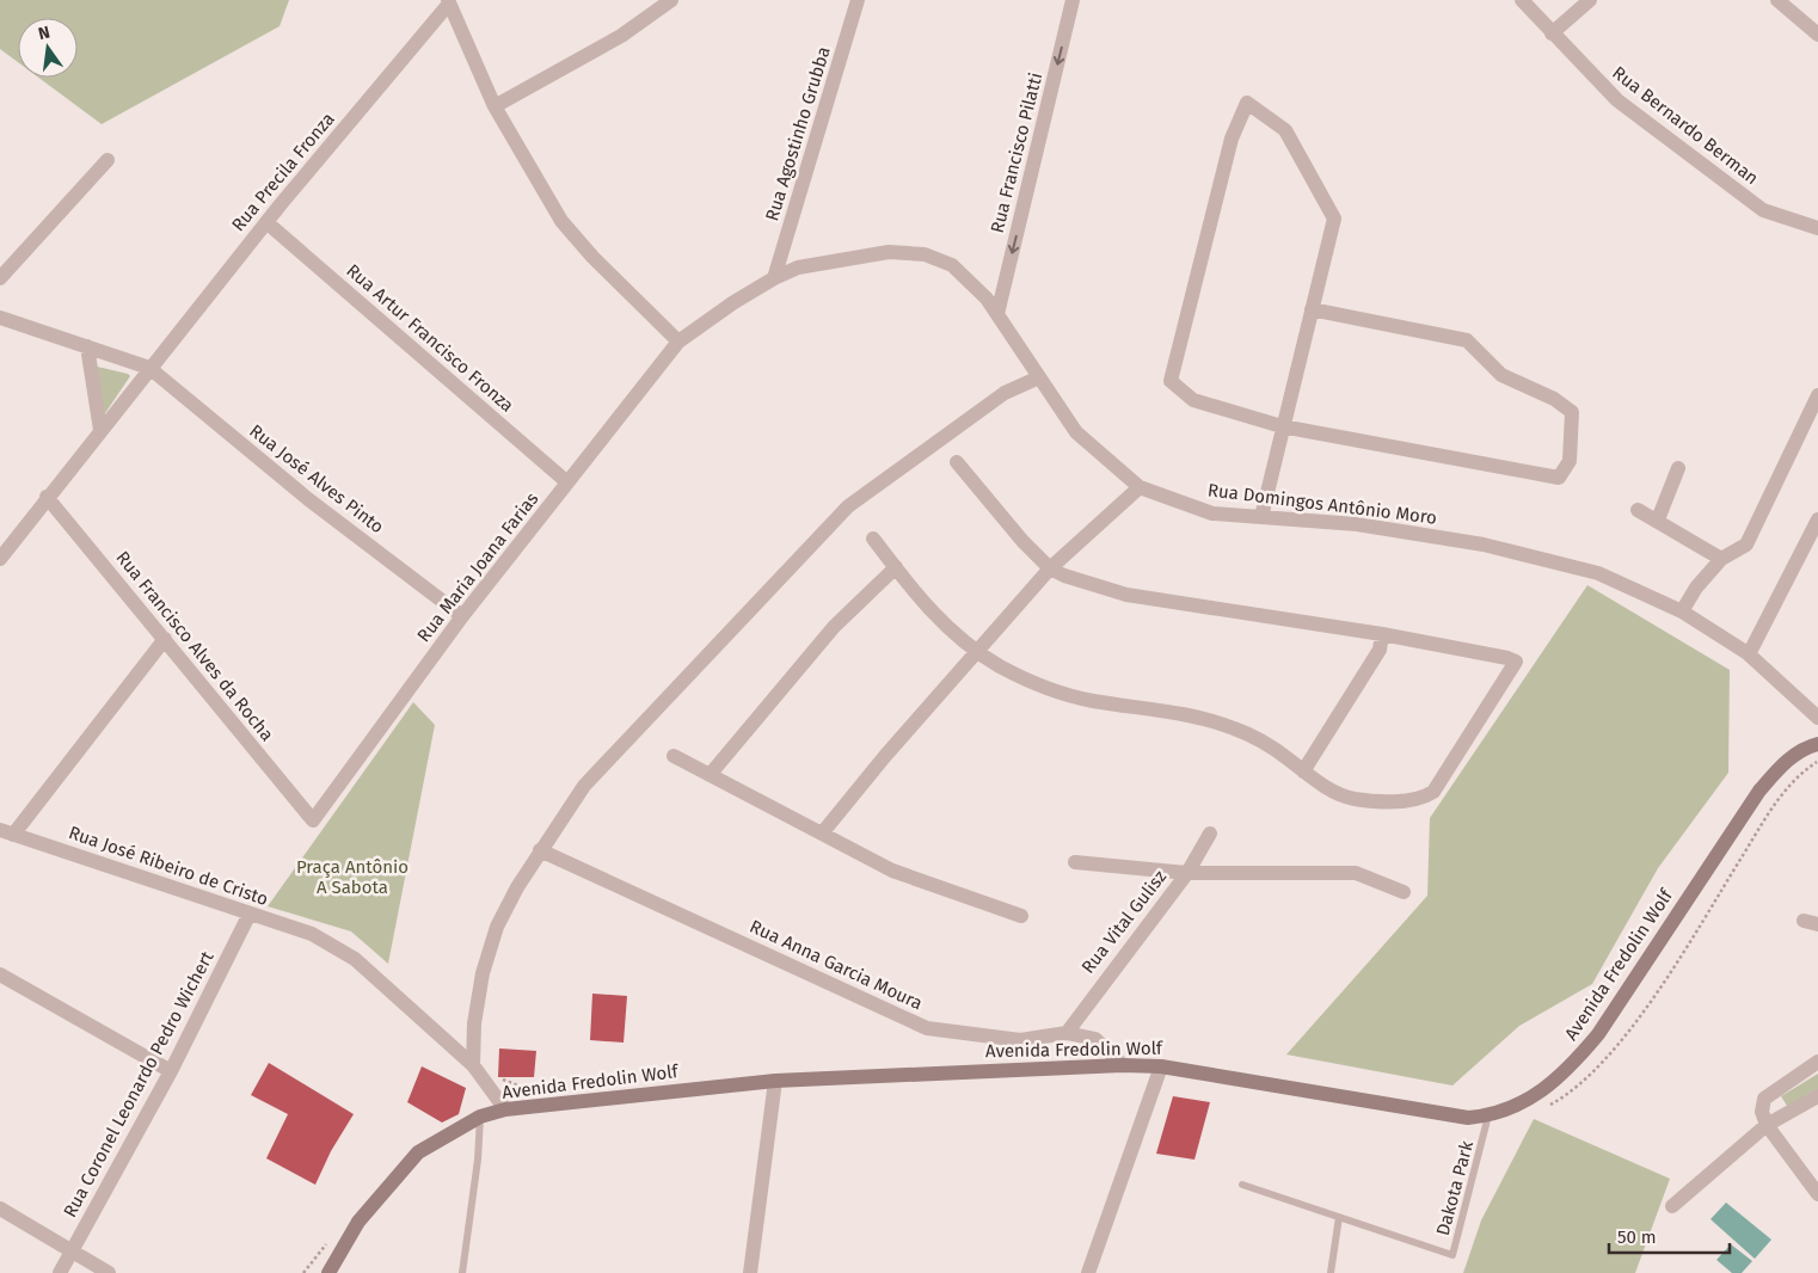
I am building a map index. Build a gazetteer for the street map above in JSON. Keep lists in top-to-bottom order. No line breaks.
{"streets":{"main road":["Avenida Fredolin Wolf"],"street":["Rua Bernardo Berman","Rua Agostinho Grubba","Rua Francisco Pilatti","Rua Precila Fronza","Rua Artur Francisco Fronza","Rua José Alves Pinto","Rua Domingos Antônio Moro","Rua Maria Joana Farias","Rua Francisco Alves da Rocha","Rua José Ribeiro de Cristo","Rua Vital Gulisz","Rua Anna Garcia Moura","Rua Coronel Leonardo Pedro Wichert"],"lane":["Dakota Park"]},"crossings":[["Rua Agostinho Grubba","Rua Domingos Antônio Moro"],["Rua Francisco Pilatti","Rua Domingos Antônio Moro"],["Rua Precila Fronza","Rua Artur Francisco Fronza"],["Rua Precila Fronza","Rua José Alves Pinto"],["Rua Precila Fronza","Rua Francisco Alves da Rocha"],["Rua Artur Francisco Fronza","Rua Maria Joana Farias"],["Rua José Alves Pinto","Rua Maria Joana Farias"],["Rua Domingos Antônio Moro","Rua Maria Joana Farias"],["Rua Maria Joana Farias","Rua Francisco Alves da Rocha"],["Rua José Ribeiro de Cristo","Avenida Fredolin Wolf"],["Rua José Ribeiro de Cristo","Rua Coronel Leonardo Pedro Wichert"],["Rua Vital Gulisz","Rua Anna Garcia Moura"],["Rua Anna Garcia Moura","Avenida Fredolin Wolf"],["Avenida Fredolin Wolf","Dakota Park"]],"one_way":["Rua Francisco Pilatti"],"parks":["Praça Antônio A Sabota"],"scale_bar":"50 m","north":"top"}
